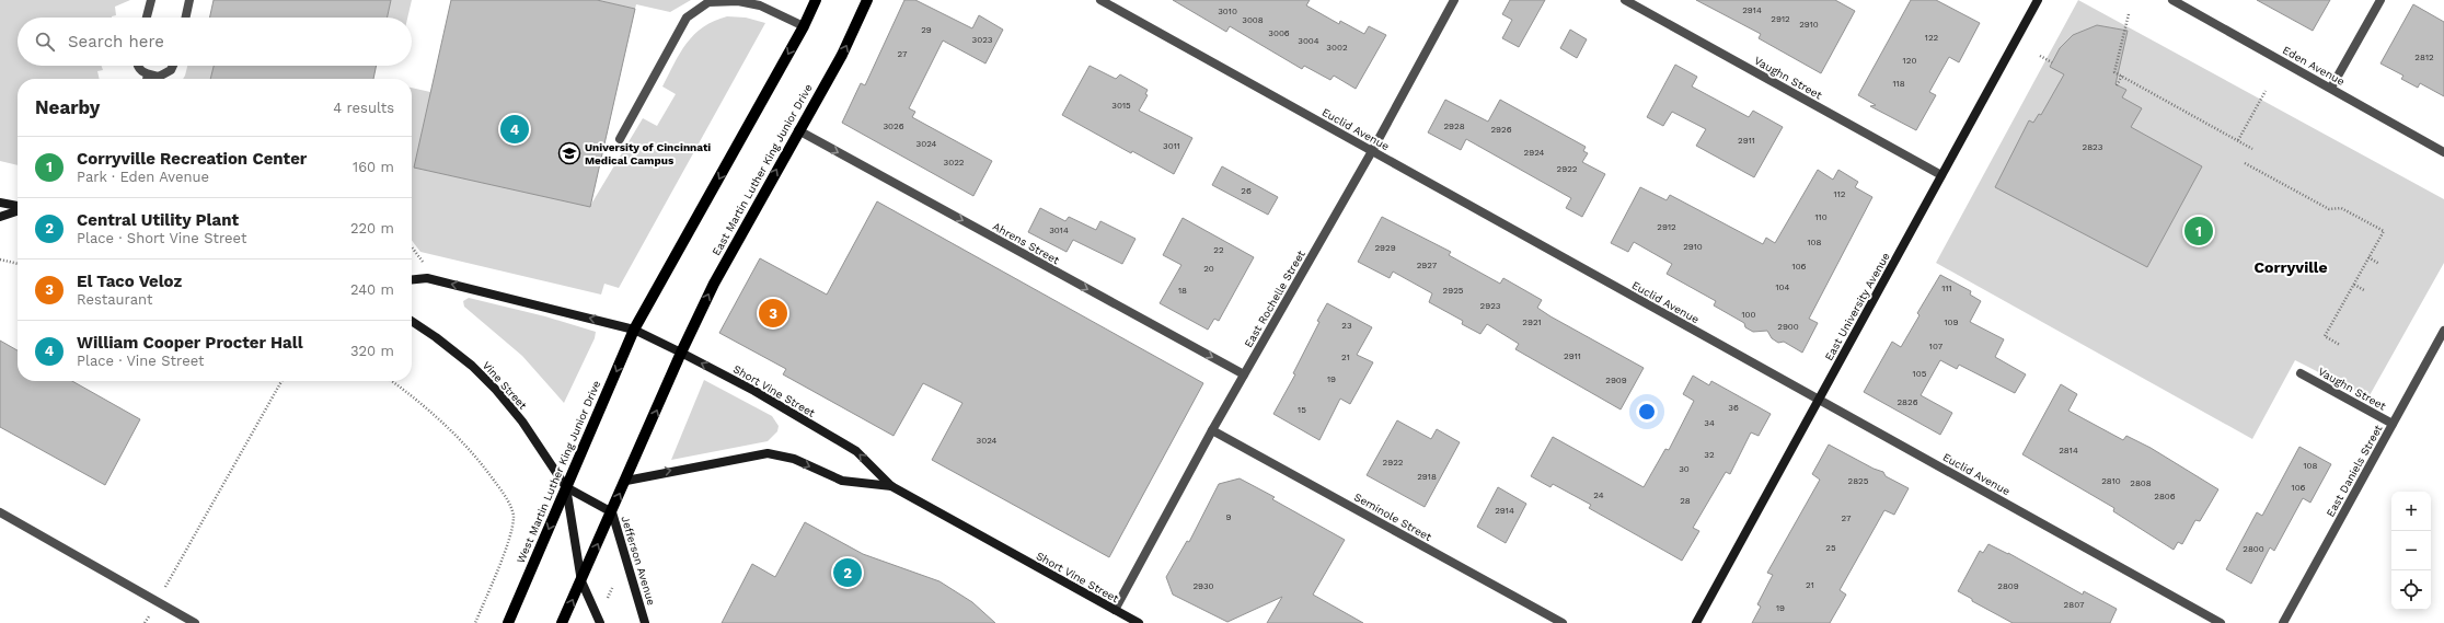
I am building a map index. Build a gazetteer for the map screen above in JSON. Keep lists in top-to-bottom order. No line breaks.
{"streets":{"main road":["East Martin Luther King Junior Drive","West Martin Luther King Junior Drive"],"street":["Eden Avenue","Vaughn Street","Euclid Avenue","Ahrens Street","East Rochelle Street","East University Avenue","Vine Street","Short Vine Street","East Daniels Street","Seminole Street","Jefferson Avenue"]},"crossings":[["Vaughn Street","East University Avenue"],["Vaughn Street","East Daniels Street"],["Euclid Avenue","East Rochelle Street"],["Euclid Avenue","East University Avenue"],["East Martin Luther King Junior Drive","Ahrens Street"],["East Martin Luther King Junior Drive","Short Vine Street"],["Ahrens Street","East Rochelle Street"],["East Rochelle Street","Short Vine Street"],["East Rochelle Street","Seminole Street"],["Vine Street","West Martin Luther King Junior Drive"],["Vine Street","Jefferson Avenue"],["Short Vine Street","West Martin Luther King Junior Drive"],["West Martin Luther King Junior Drive","Jefferson Avenue"]],"one_way":["Ahrens Street"],"districts":["Corryville"],"places":{"school or university":["University of Cincinnati Medical Campus"]},"house_numbers":["2914","3010","2912","3008","2910","29","3006","122","3023","3004","3002","27","2812","120","118","3015","3026","2928","2926","2911","3024","3011","2823","2924","3022","2922","26","112","110","2912","3014","108","2910","2929","22","2927","106","20","104","111","18","2925","2923","100","2921","109","23","2900","107","2911","21","105","19","2909","2826","36","15","34","3024","2814","32","2922","108","30","2918","2825","2810","2808","106","24","2806","28","2914","9","27","25","2800","21","2930","2809","2807","19"],"page":{"search":"Search here","heading":["Nearby","4 results"],"pins":["4","1","3","2"],"list":[{"mark":"1","name":"Corryville Recreation Center","note":"Park · Eden Avenue","value":"160 m"},{"mark":"2","name":"Central Utility Plant","note":"Place · Short Vine Street","value":"220 m"},{"mark":"3","name":"El Taco Veloz","note":"Restaurant","value":"240 m"},{"mark":"4","name":"William Cooper Procter Hall","note":"Place · Vine Street","value":"320 m"}],"map_buttons":["+","−"]}}
